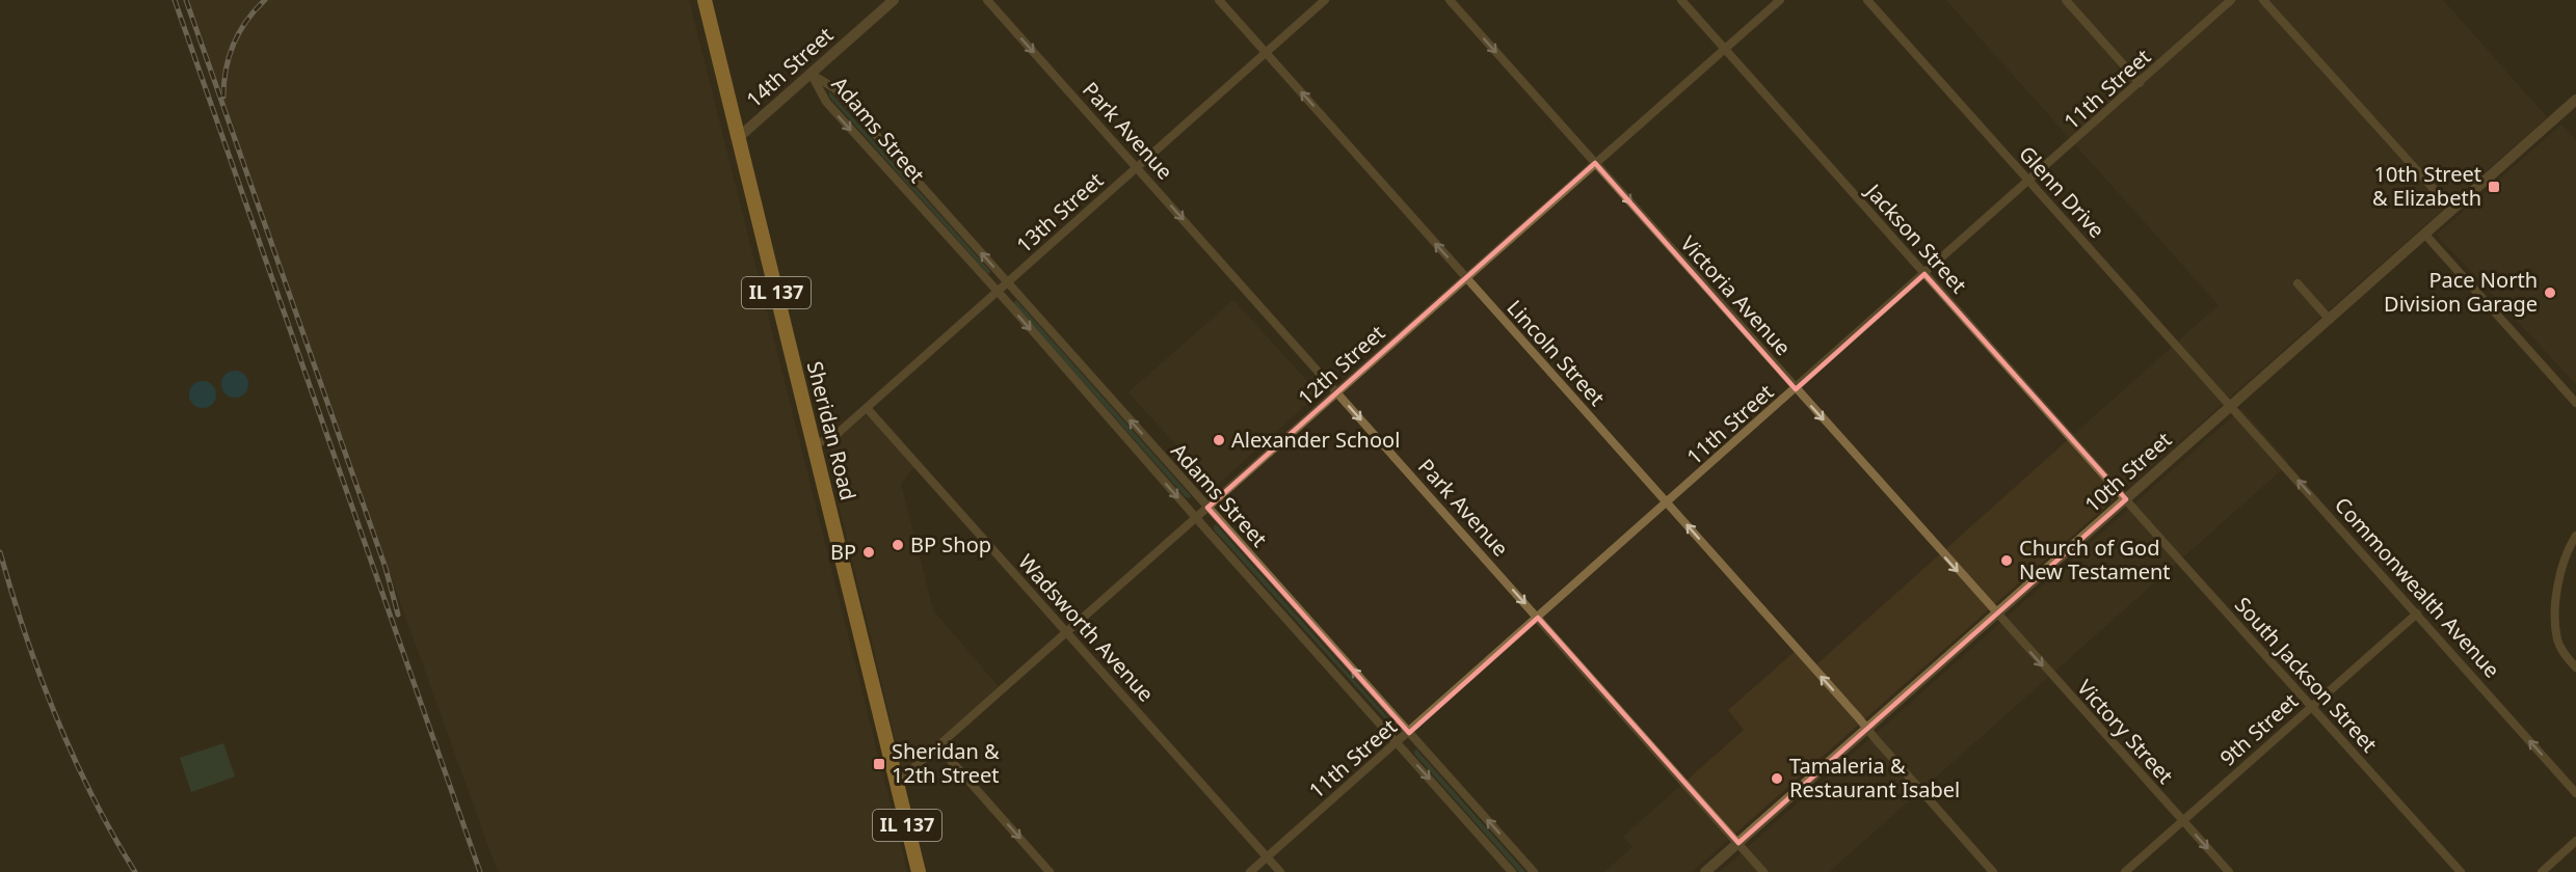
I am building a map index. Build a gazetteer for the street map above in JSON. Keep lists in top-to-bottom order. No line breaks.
{"streets":{"highway":["IL 137","Sheridan Road"],"street":["14th Street","11th Street","Adams Street","Park Avenue","Glenn Drive","13th Street","Jackson Street","Victoria Avenue","Lincoln Street","12th Street","10th Street","Commonwealth Avenue","Wadsworth Avenue","South Jackson Street","9th Street","Victory Street"]},"crossings":[["14th Street","Adams Street"],["14th Street","Sheridan Road"],["11th Street","Adams Street"],["11th Street","Park Avenue"],["11th Street","Glenn Drive"],["11th Street","Jackson Street"],["11th Street","Victoria Avenue"],["11th Street","Lincoln Street"],["11th Street","Wadsworth Avenue"],["Adams Street","13th Street"],["Adams Street","12th Street"],["Park Avenue","13th Street"],["Park Avenue","12th Street"],["Park Avenue","10th Street"],["Glenn Drive","10th Street"],["Glenn Drive","Commonwealth Avenue"],["13th Street","Lincoln Street"],["13th Street","Sheridan Road"],["13th Street","Wadsworth Avenue"],["Jackson Street","12th Street"],["Jackson Street","10th Street"],["Jackson Street","South Jackson Street"],["Victoria Avenue","12th Street"],["Victoria Avenue","10th Street"],["Victoria Avenue","Victory Street"],["Lincoln Street","12th Street"],["Lincoln Street","10th Street"],["12th Street","Sheridan Road"],["12th Street","Wadsworth Avenue"],["10th Street","Commonwealth Avenue"],["10th Street","South Jackson Street"],["10th Street","Victory Street"],["Commonwealth Avenue","9th Street"],["South Jackson Street","9th Street"],["9th Street","Victory Street"]],"one_way":["Park Avenue","Victoria Avenue","Lincoln Street","Commonwealth Avenue","Victory Street"],"places":{"transit":["10th Street & Elizabeth","Sheridan & 12th Street"],"other":["Pace North Division Garage","Alexander School","BP Shop","BP","Church of God New Testament","Tamaleria & Restaurant Isabel"]}}
